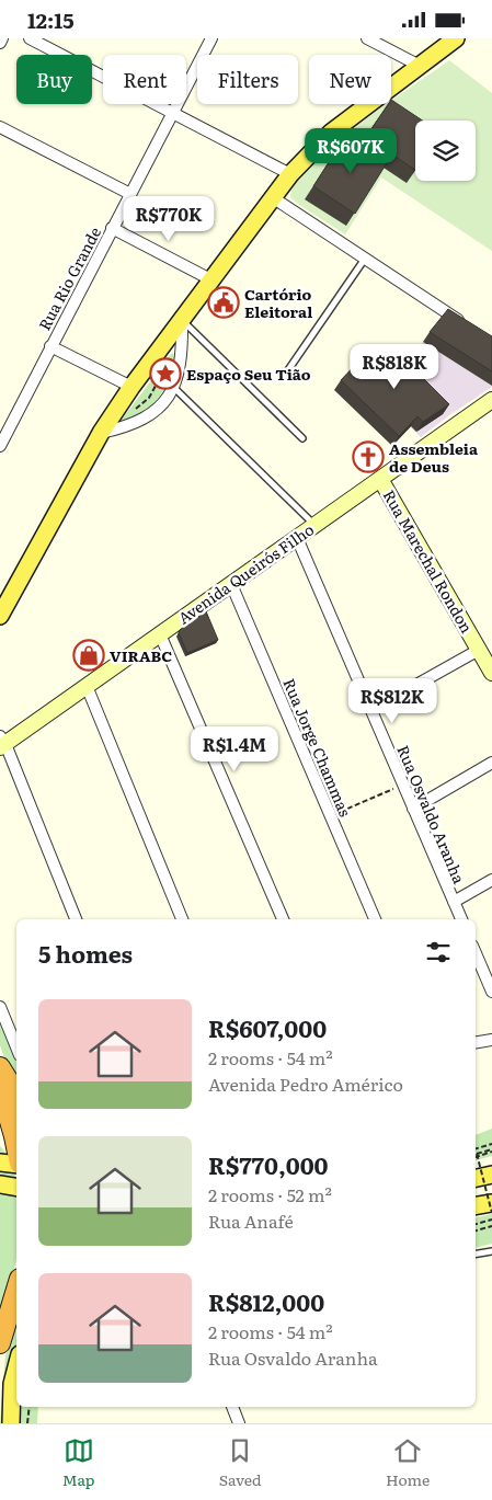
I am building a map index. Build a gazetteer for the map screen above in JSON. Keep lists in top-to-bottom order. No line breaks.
{"streets":{"main road":["Rua Marechal Rondon","Avenida Queirós Filho"],"street":["Rua Rio Grande","Rua Jorge Chammas","Rua Osvaldo Aranha"]},"crossings":[["Rua Marechal Rondon","Avenida Queirós Filho"],["Avenida Queirós Filho","Rua Jorge Chammas"],["Avenida Queirós Filho","Rua Osvaldo Aranha"]],"places":{"public building":["Cartório Eleitoral"],"place":["Espaço Seu Tião"],"church":["Assembleia de Deus"],"shop":["VIRABC"]},"page":{"status":"12:15","chip":["Buy","Rent","Filters","New"],"price":["R$607K","R$770K","R$818K","R$812K","R$1.4M"],"heading":"5 homes","list":[{"name":"R$607,000","note":"2 rooms · 54 m² · Avenida Pedro Américo"},{"name":"R$770,000","note":"2 rooms · 52 m² · Rua Anafé"},{"name":"R$812,000","note":"2 rooms · 54 m² · Rua Osvaldo Aranha"}],"tabs":["Map","Saved","Home"]}}
